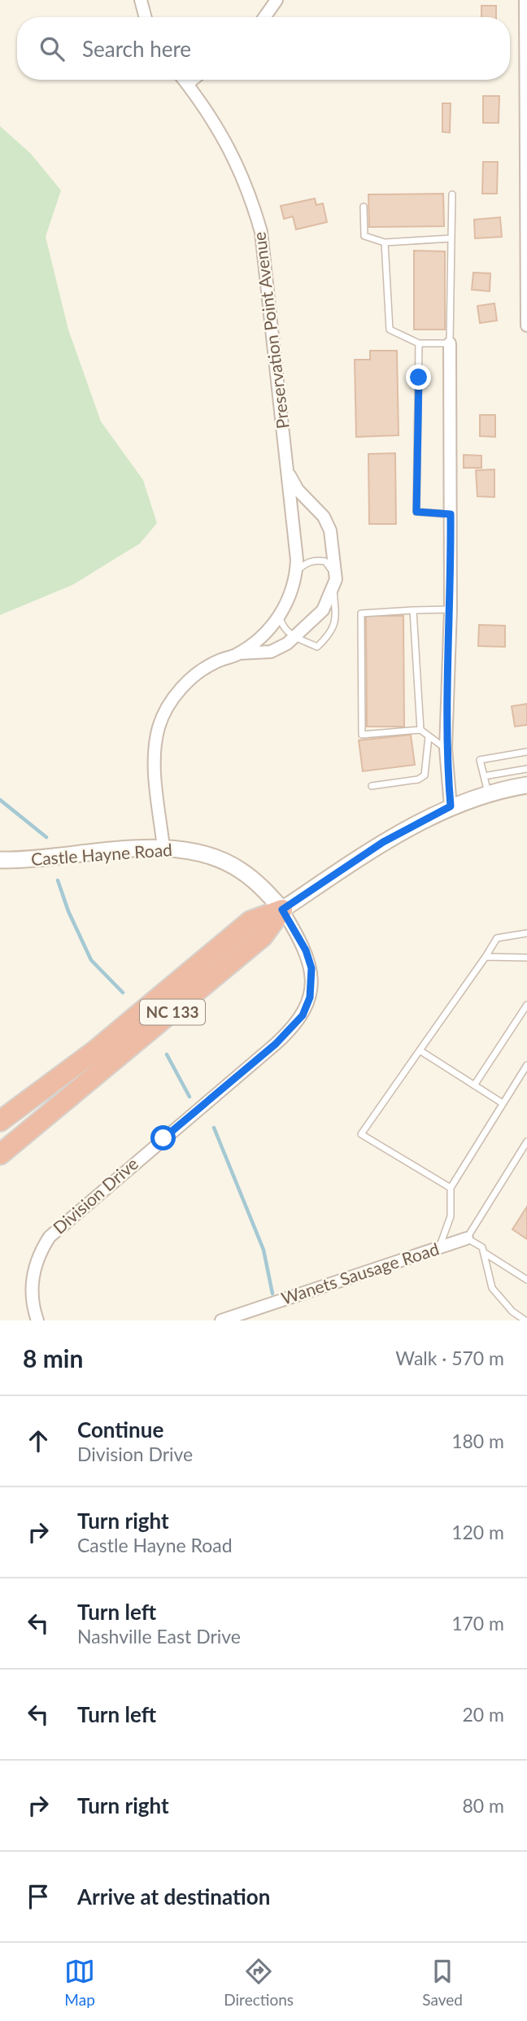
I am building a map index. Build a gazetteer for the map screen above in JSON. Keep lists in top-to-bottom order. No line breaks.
{"streets":{"highway":["NC 133"],"main road":["Castle Hayne Road"],"street":["Preservation Point Avenue","Division Drive","Wanets Sausage Road"]},"crossings":[["Preservation Point Avenue","Castle Hayne Road"],["Castle Hayne Road","NC 133"],["Castle Hayne Road","Division Drive"],["NC 133","Division Drive"]],"page":{"search":"Search here","heading":["8 min","Walk · 570 m"],"list":[["Continue","Division Drive","180 m"],["Turn right","Castle Hayne Road","120 m"],["Turn left","Nashville East Drive","170 m"],["Turn left","20 m"],["Turn right","80 m"],"Arrive at destination"],"nav":["Map","Directions","Saved"]}}
